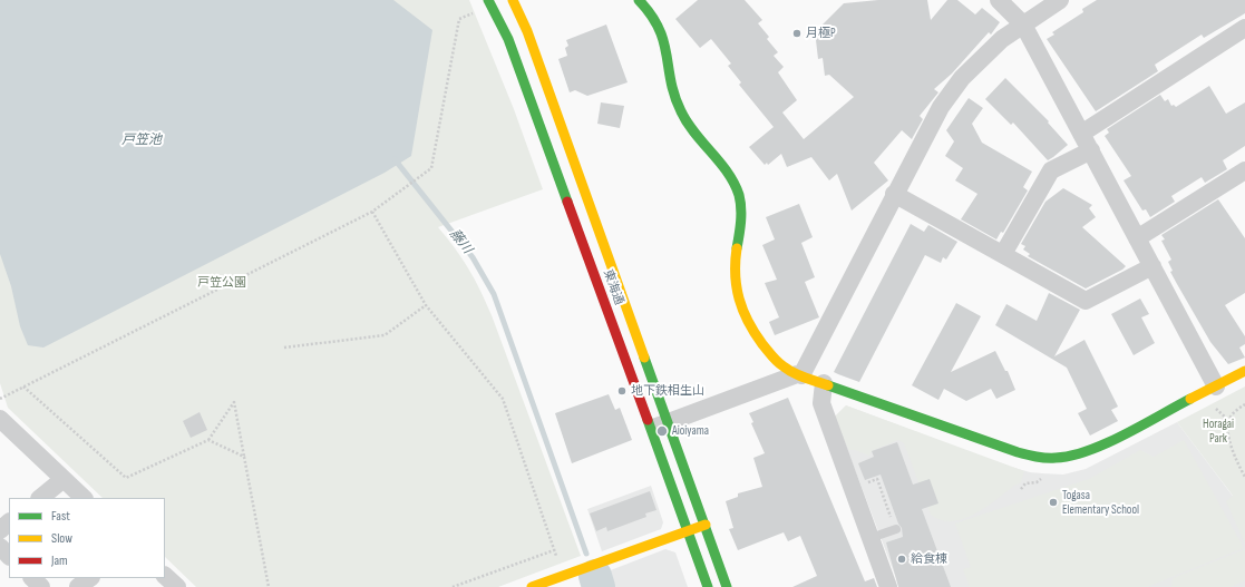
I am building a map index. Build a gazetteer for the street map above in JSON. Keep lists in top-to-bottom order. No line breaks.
{"streets":{"main road":["東海通"]},"water":["戸笠池","藤川"],"parks":["戸笠公園","Horagai Park"],"places":["月極P","地下鉄相生山","Aioiyama","Togasa Elementary School","給食棟"],"legend":["Fast","Slow","Jam"]}
